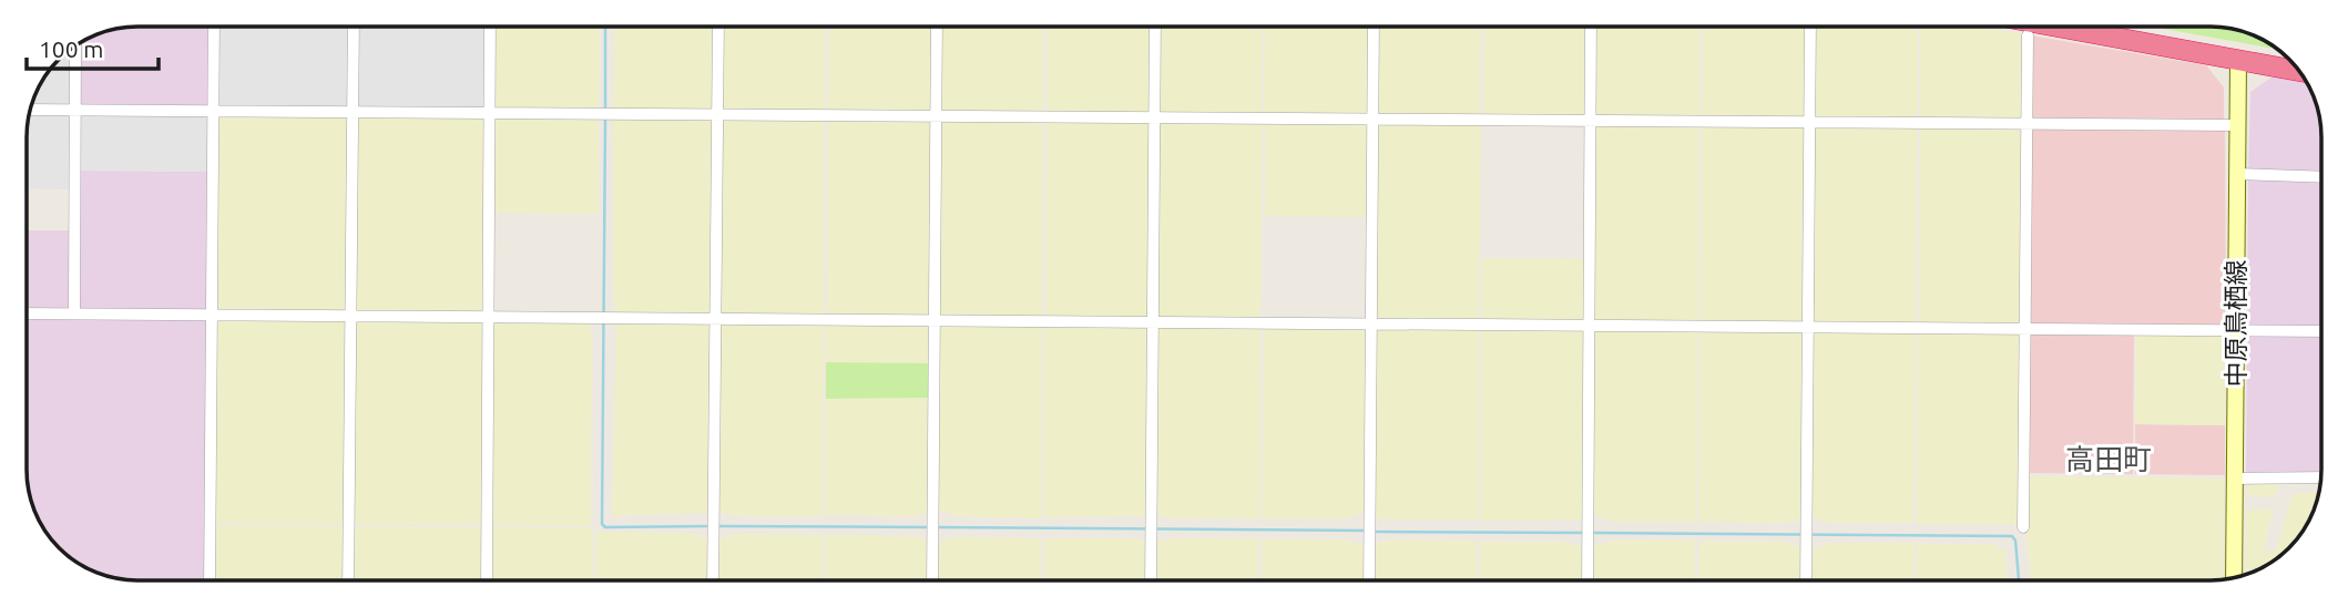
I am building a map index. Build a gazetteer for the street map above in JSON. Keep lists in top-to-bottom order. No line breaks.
{"streets":{"main road":["中原鳥栖線"]},"districts":["高田町"],"scale_bar":"100 m"}
